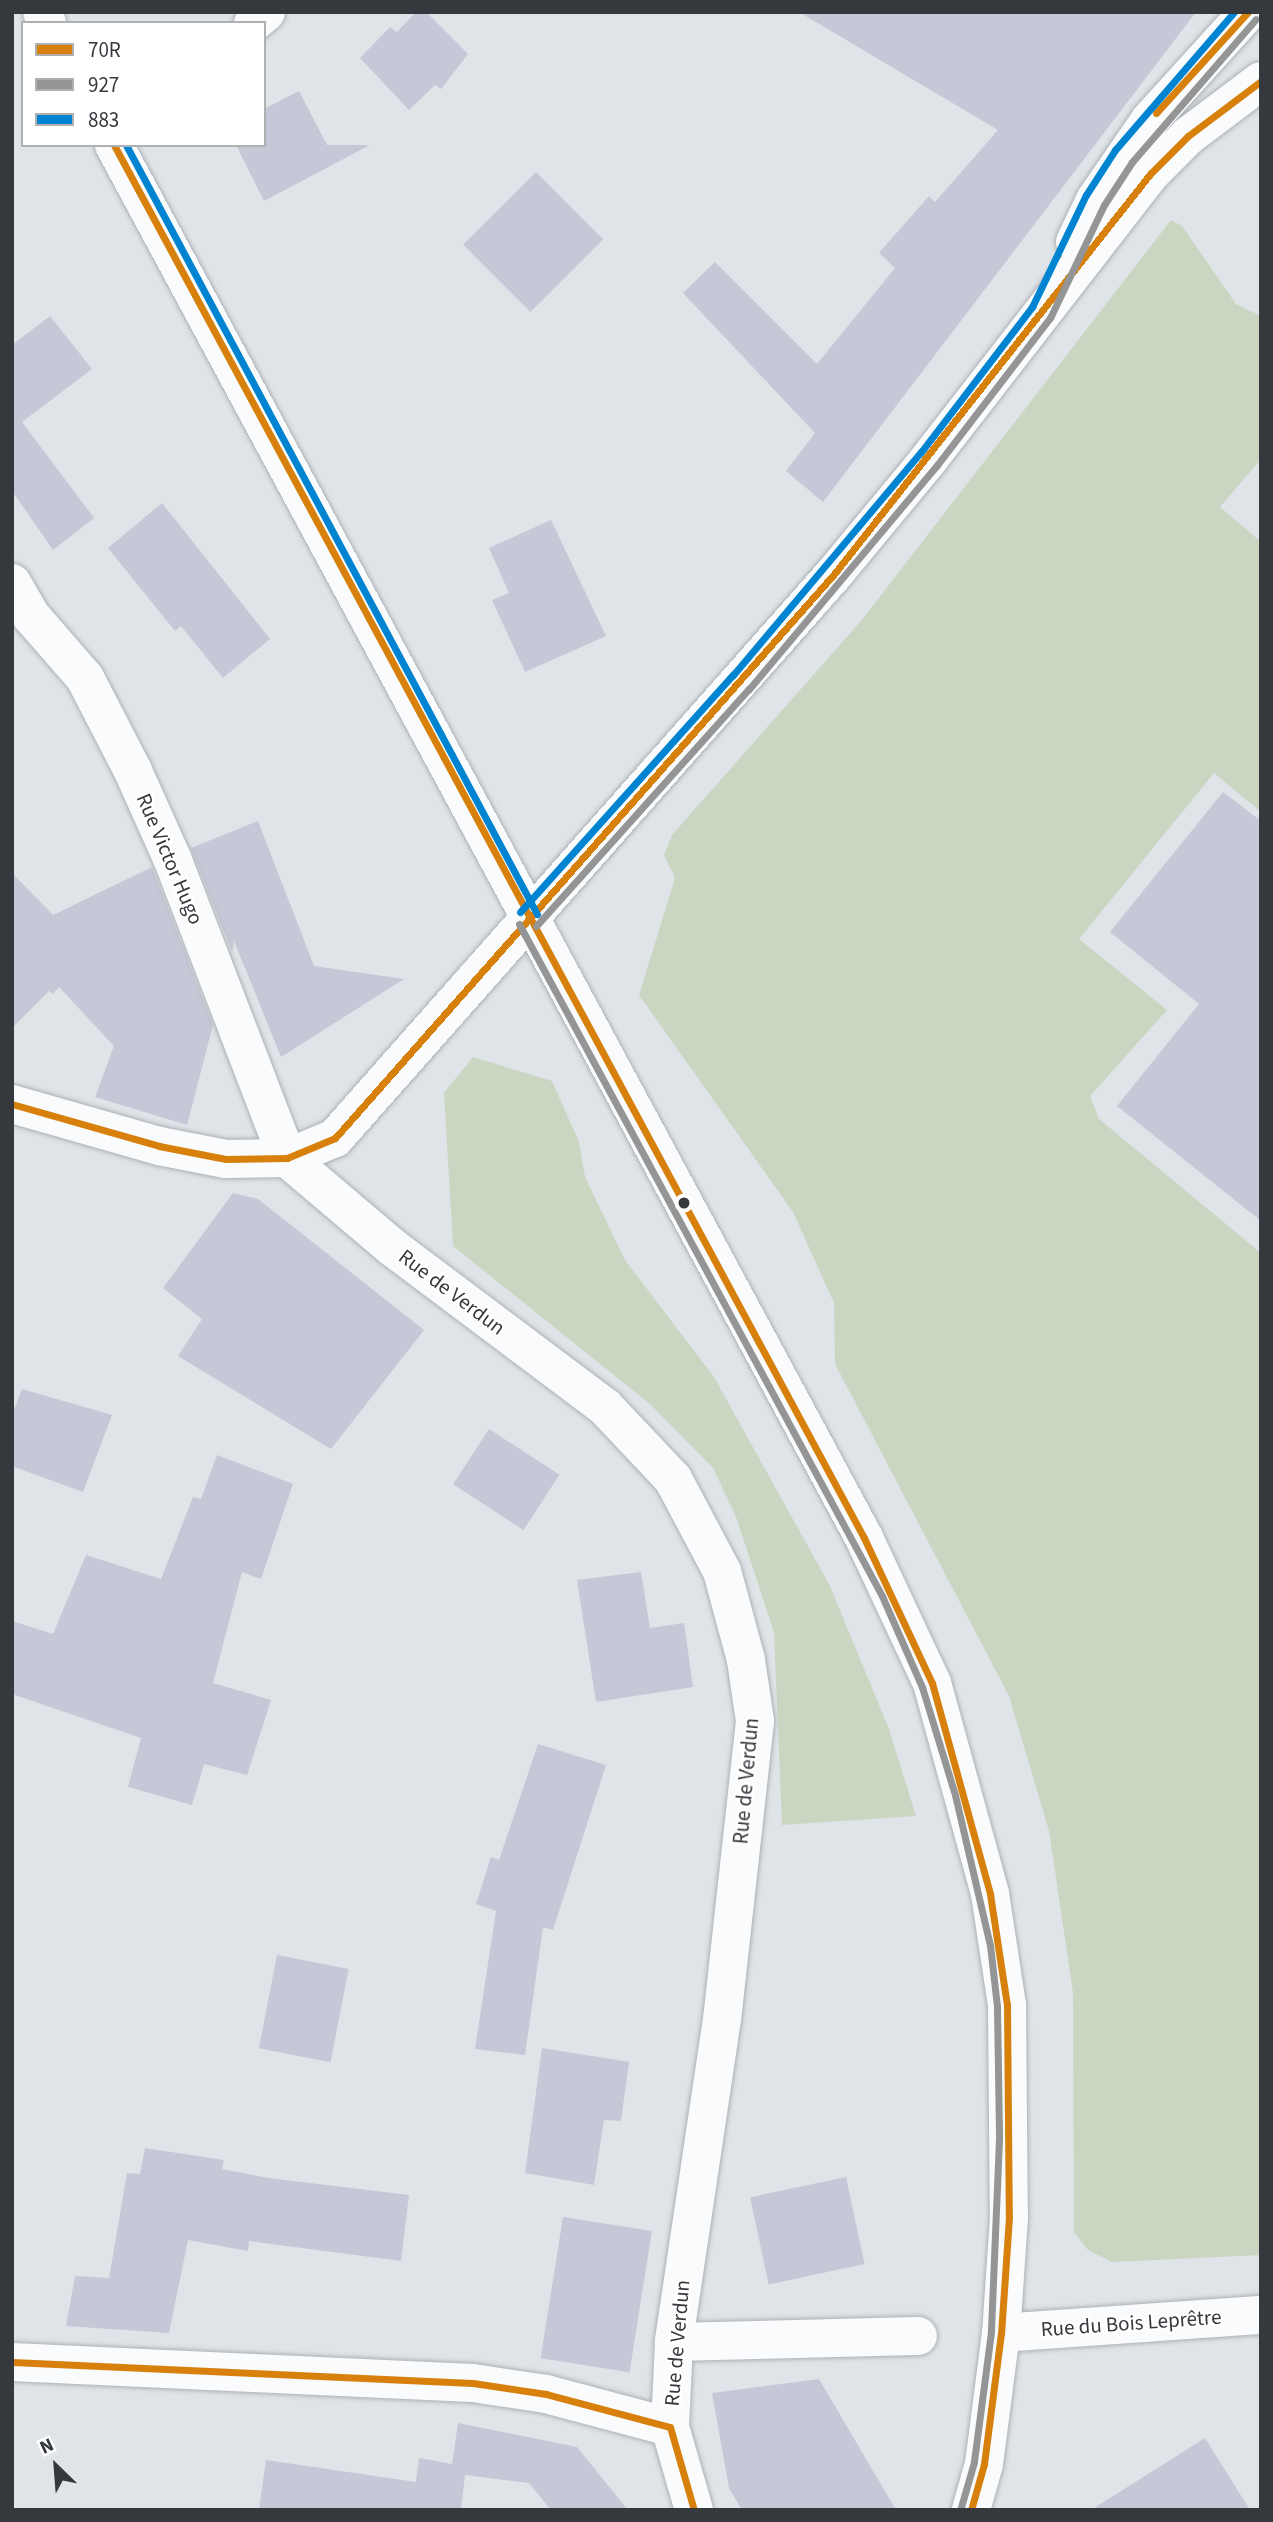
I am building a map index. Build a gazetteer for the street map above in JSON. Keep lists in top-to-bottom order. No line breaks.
{"streets":{"street":["Rue Victor Hugo","Rue de Verdun","Rue du Bois Leprêtre"]},"crossings":[["Rue Victor Hugo","Rue de Verdun"]],"lines":["transit line 70R","transit line 883","transit line 927"],"legend":["70R","927","883"],"north":"top left"}
